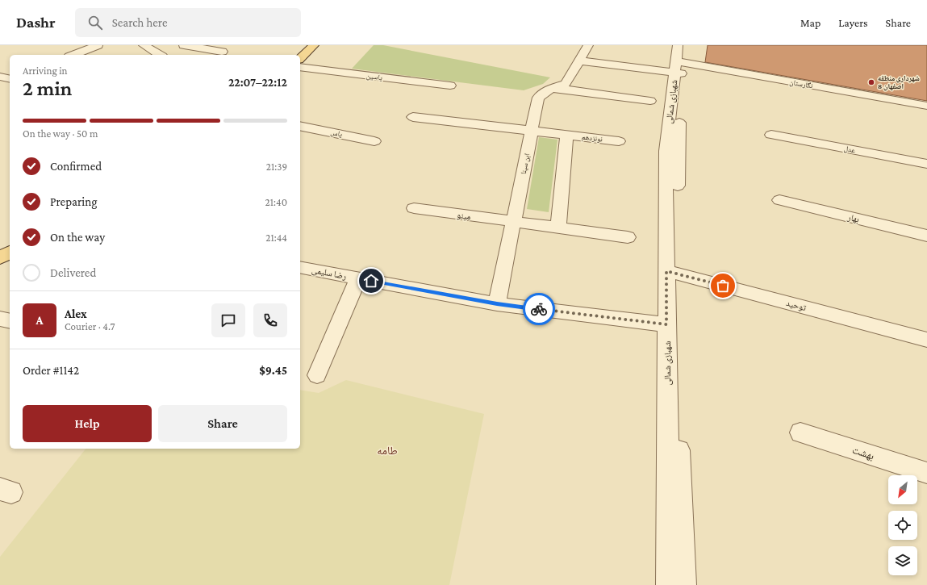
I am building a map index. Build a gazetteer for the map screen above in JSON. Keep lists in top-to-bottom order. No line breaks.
{"streets":{"street":["یاسین","نگارستان","شهبازی شمالی","یاس","نونزدهم","عدل","ابن سینا","مینو","بهار","رضا سلیمی","توحید","بهشت"]},"crossings":[["نگارستان","شهبازی شمالی"],["نگارستان","ابن سینا"],["شهبازی شمالی","رضا سلیمی"],["شهبازی شمالی","توحید"],["نونزدهم","ابن سینا"],["ابن سینا","مینو"],["ابن سینا","رضا سلیمی"]],"districts":["طامه"],"places":["شهرداری منطقه 8 اصفهان"],"north":"bottom left","page":{"header":"Dashr","search":"Search here","nav":["Map","Layers","Share"],"heading":["2 min","Arriving in","22:07–22:12"],"panel":["Alex","Courier · 4.7","Order #1142","$9.45"],"bar":"On the way · 50 m","list":[["Confirmed","21:39"],["Preparing","21:40"],["On the way","21:44"],"Delivered"],"round":"A","buttons":["Help","Share"]}}
